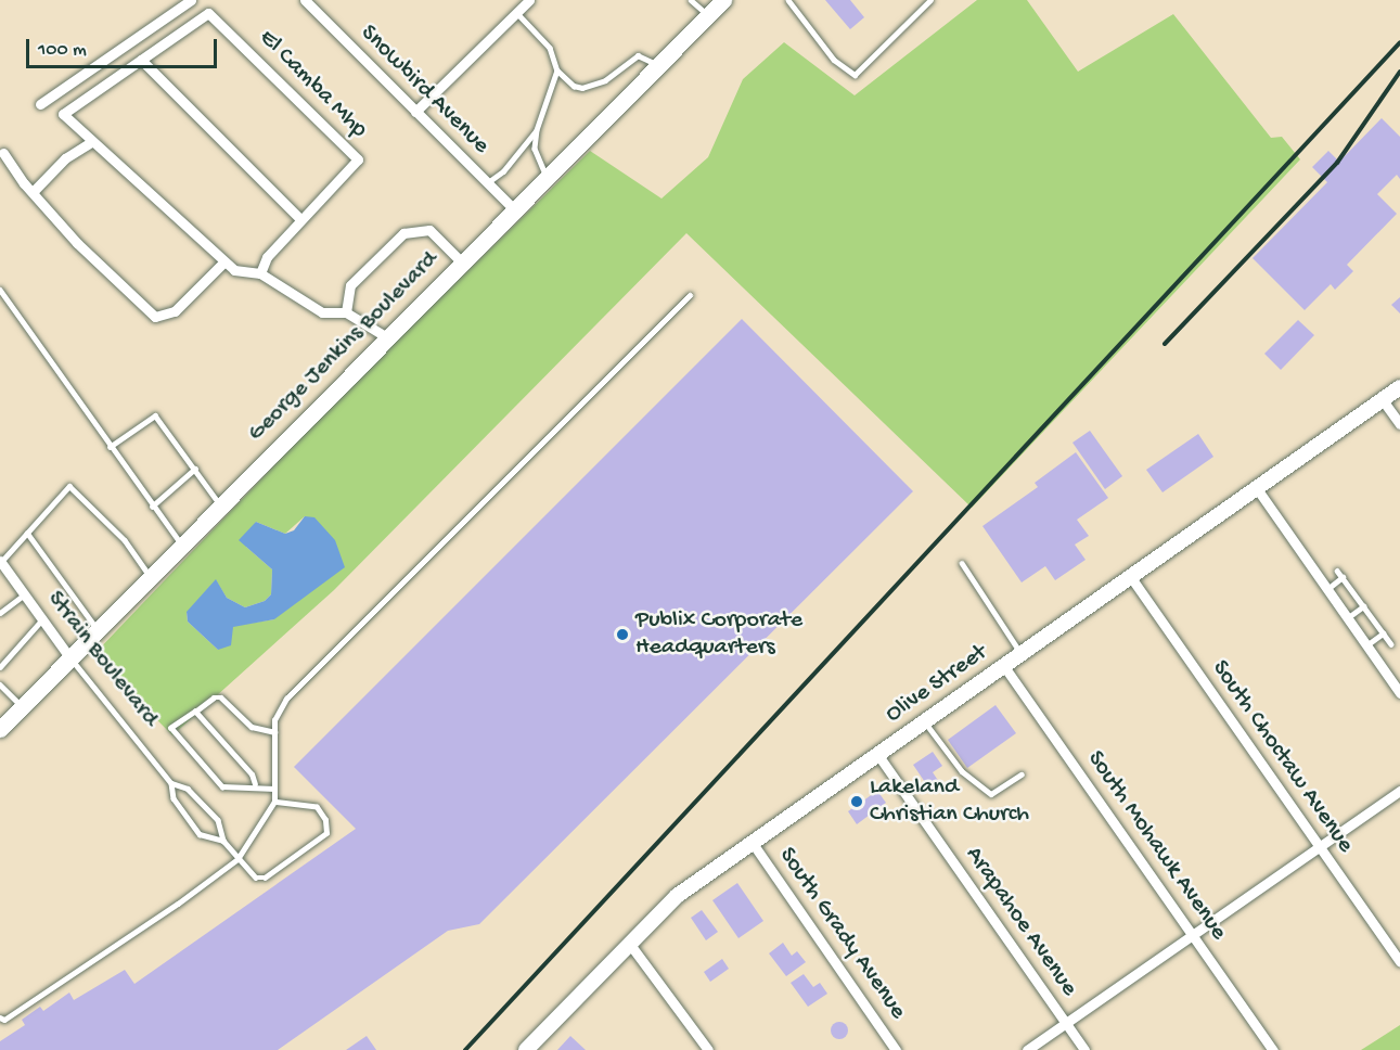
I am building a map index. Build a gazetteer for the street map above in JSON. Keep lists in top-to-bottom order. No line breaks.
{"streets":{"main road":["George Jenkins Boulevard","Olive Street"],"street":["El Camba Mhp","Snowbird Avenue","Strain Boulevard","South Choctaw Avenue","South Mohawk Avenue","Arapahoe Avenue","South Grady Avenue"]},"crossings":[["Snowbird Avenue","George Jenkins Boulevard"],["George Jenkins Boulevard","Strain Boulevard"],["Olive Street","South Choctaw Avenue"],["Olive Street","South Mohawk Avenue"],["Olive Street","Arapahoe Avenue"],["Olive Street","South Grady Avenue"]],"places":["Publix Corporate Headquarters","Lakeland Christian Church"],"scale_bar":"100 m"}
